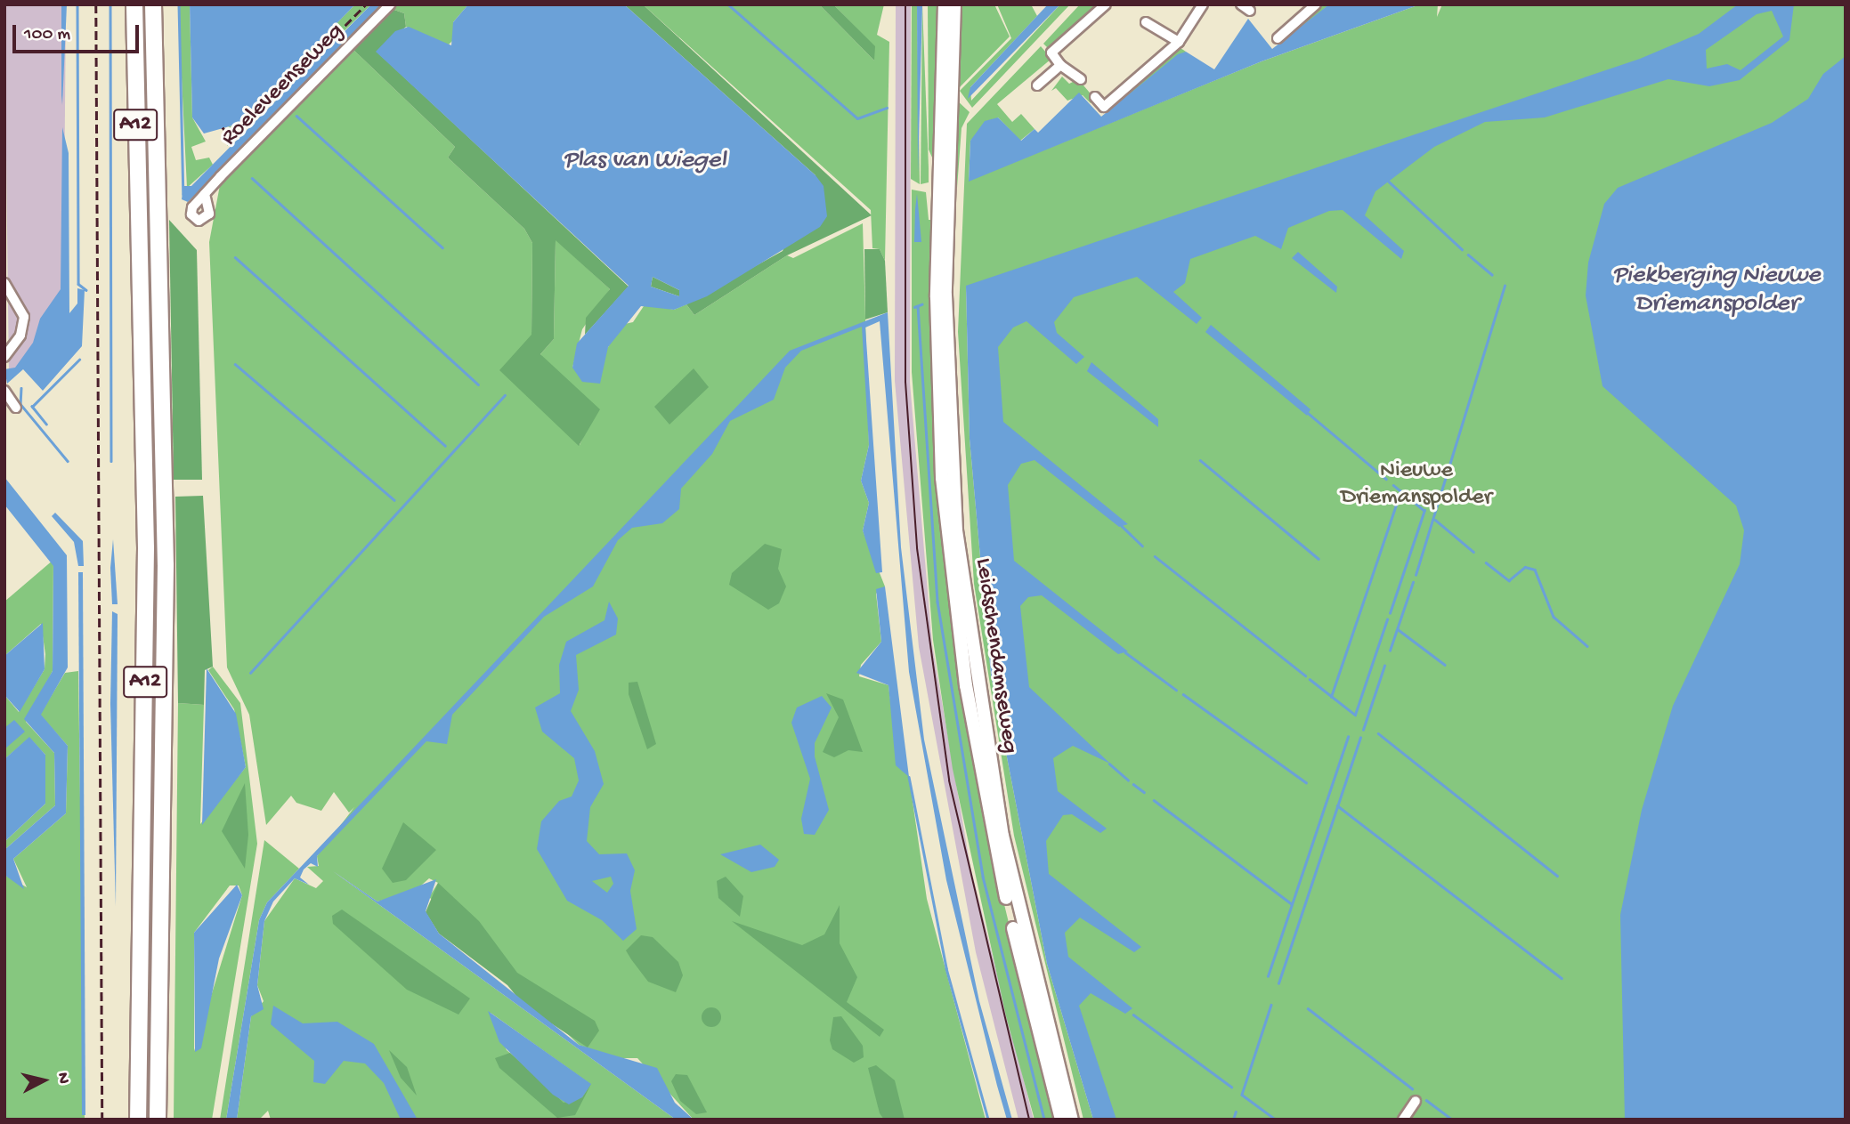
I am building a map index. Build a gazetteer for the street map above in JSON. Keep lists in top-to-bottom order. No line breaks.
{"streets":{"highway":["A12"],"main road":["Leidschendamseweg"],"street":["Roeleveenseweg"]},"water":["Plas van Wiegel","Piekberging Nieuwe Driemanspolder"],"parks":["Nieuwe Driemanspolder"],"scale_bar":"100 m","north":"right"}
